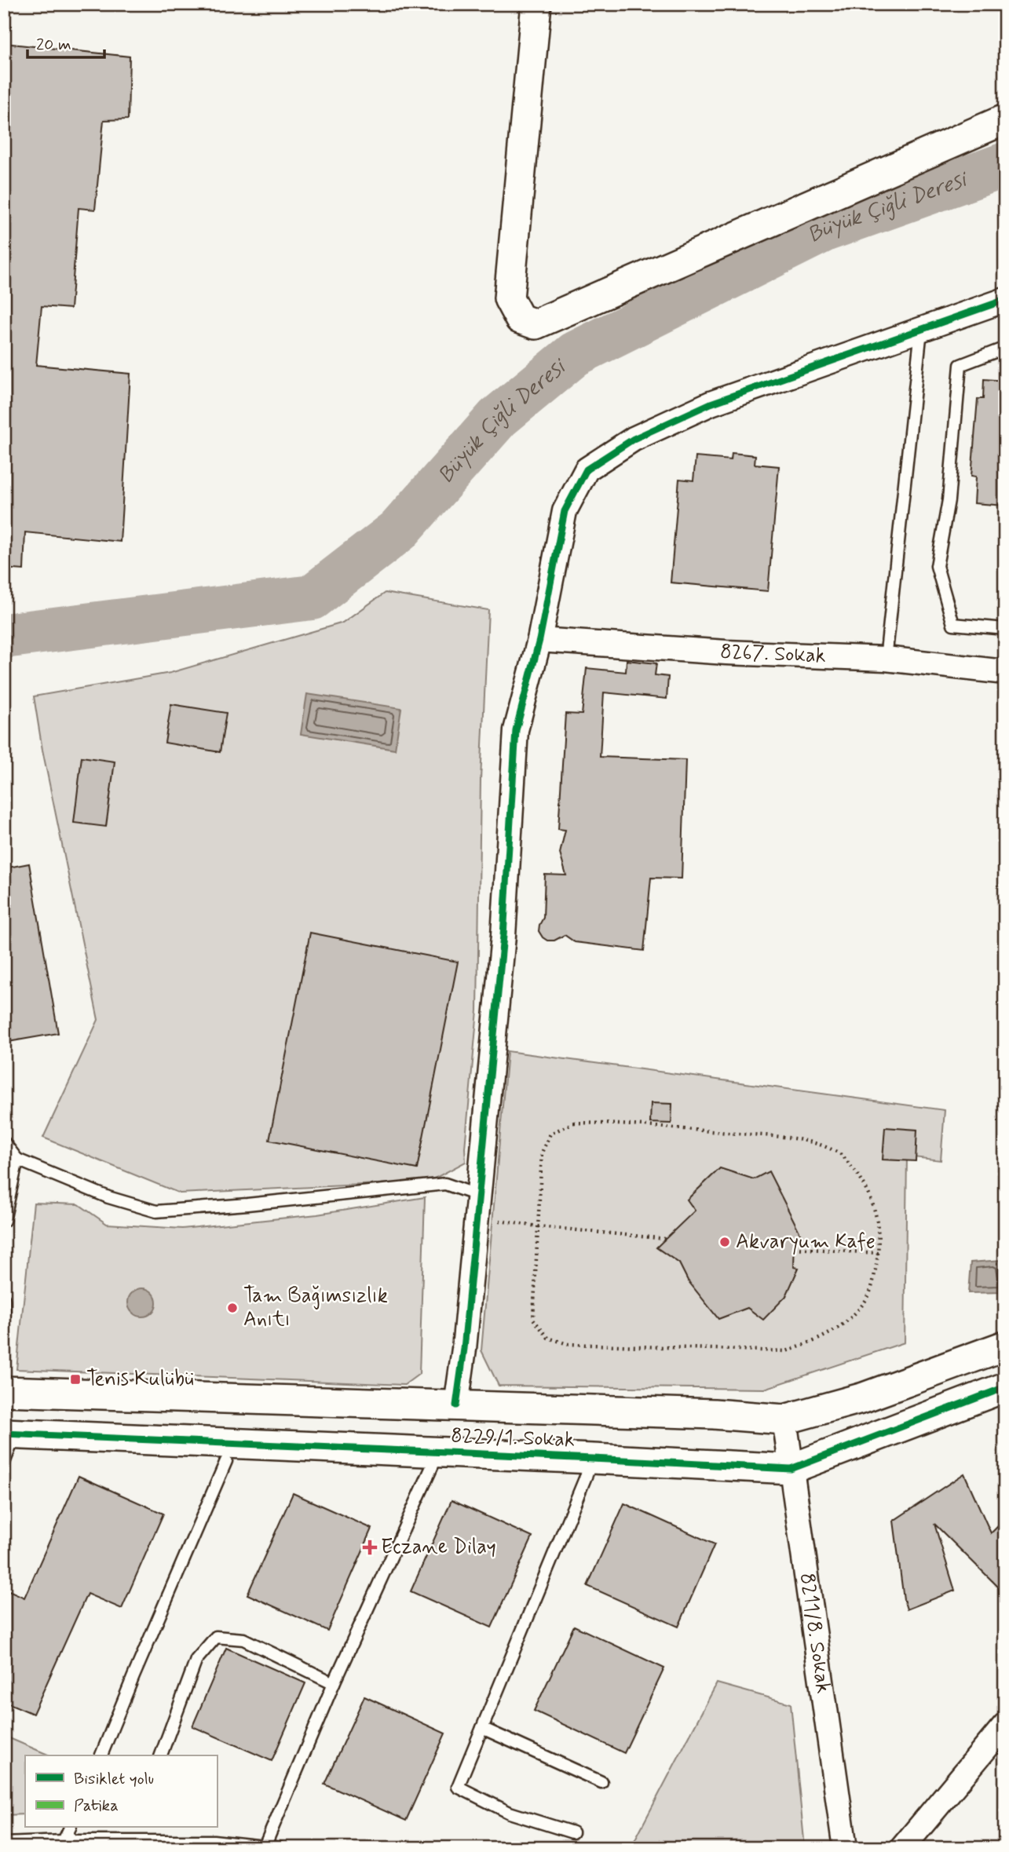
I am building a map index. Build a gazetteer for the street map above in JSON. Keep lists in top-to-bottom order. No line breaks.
{"streets":{"street":["8267. Sokak","8229/1. Sokak","8211/8. Sokak"]},"crossings":[["8229/1. Sokak","8211/8. Sokak"]],"water":["Büyük Çiğli Deresi"],"places":{"other":["Akvaryum Kafe","Tam Bağımsızlık Anıtı"],"transit":["Tenis Kulübü"],"health":["Eczane Dilay"]},"legend":["Bisiklet yolu","Patika"],"scale_bar":"20 m"}
